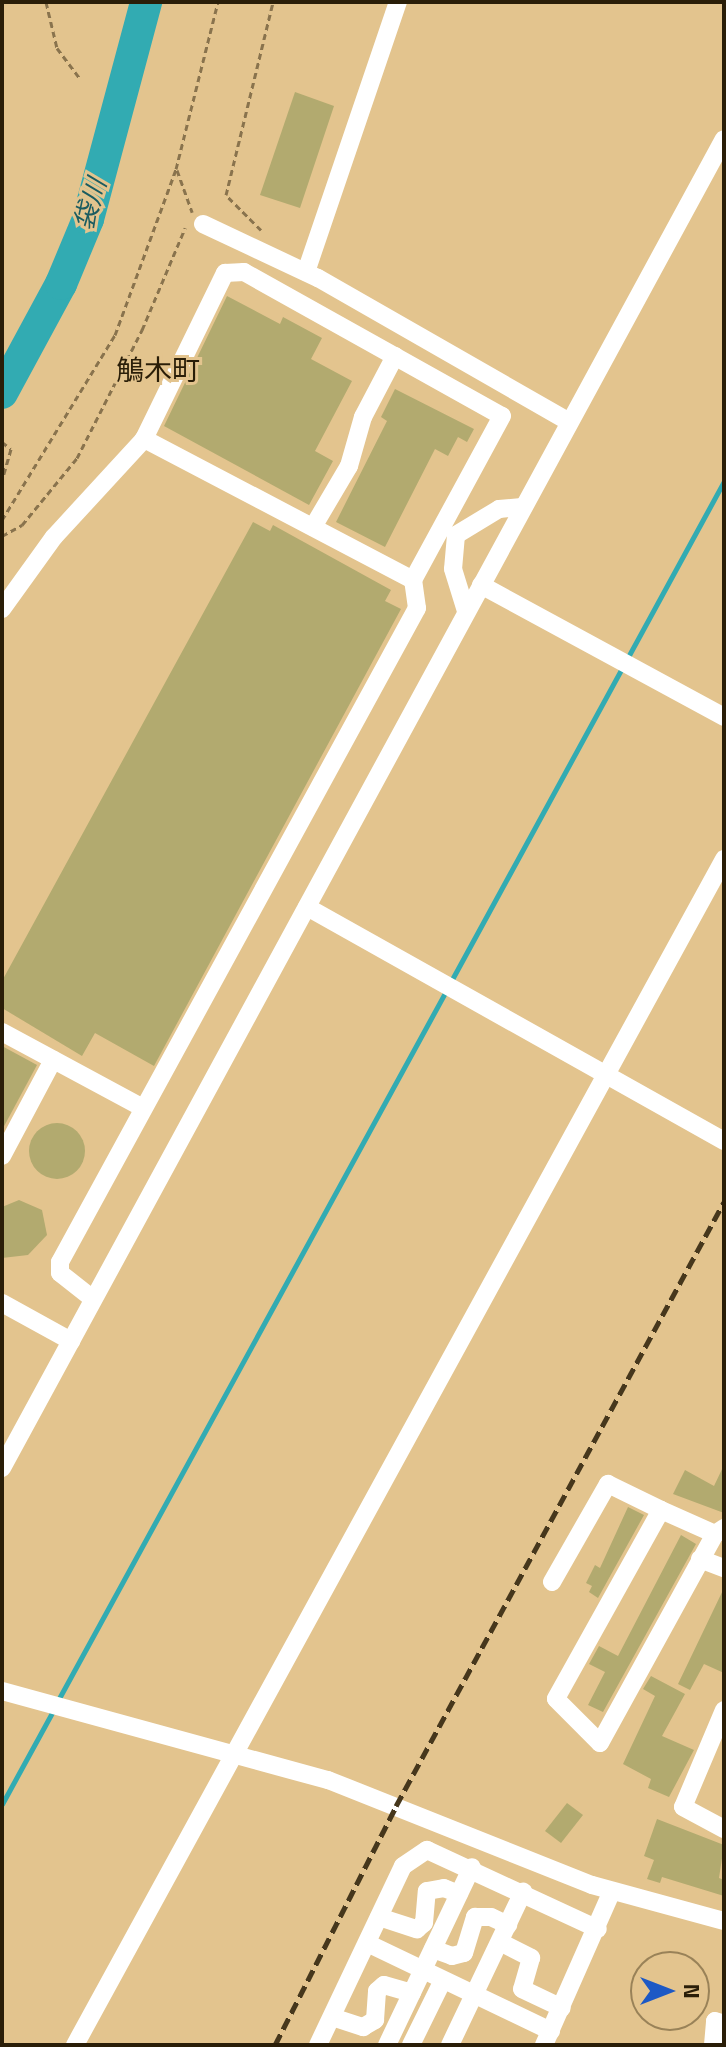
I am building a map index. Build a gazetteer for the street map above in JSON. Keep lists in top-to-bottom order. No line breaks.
{"districts":["鵤木町"],"water":["袋川"],"north":"right"}
